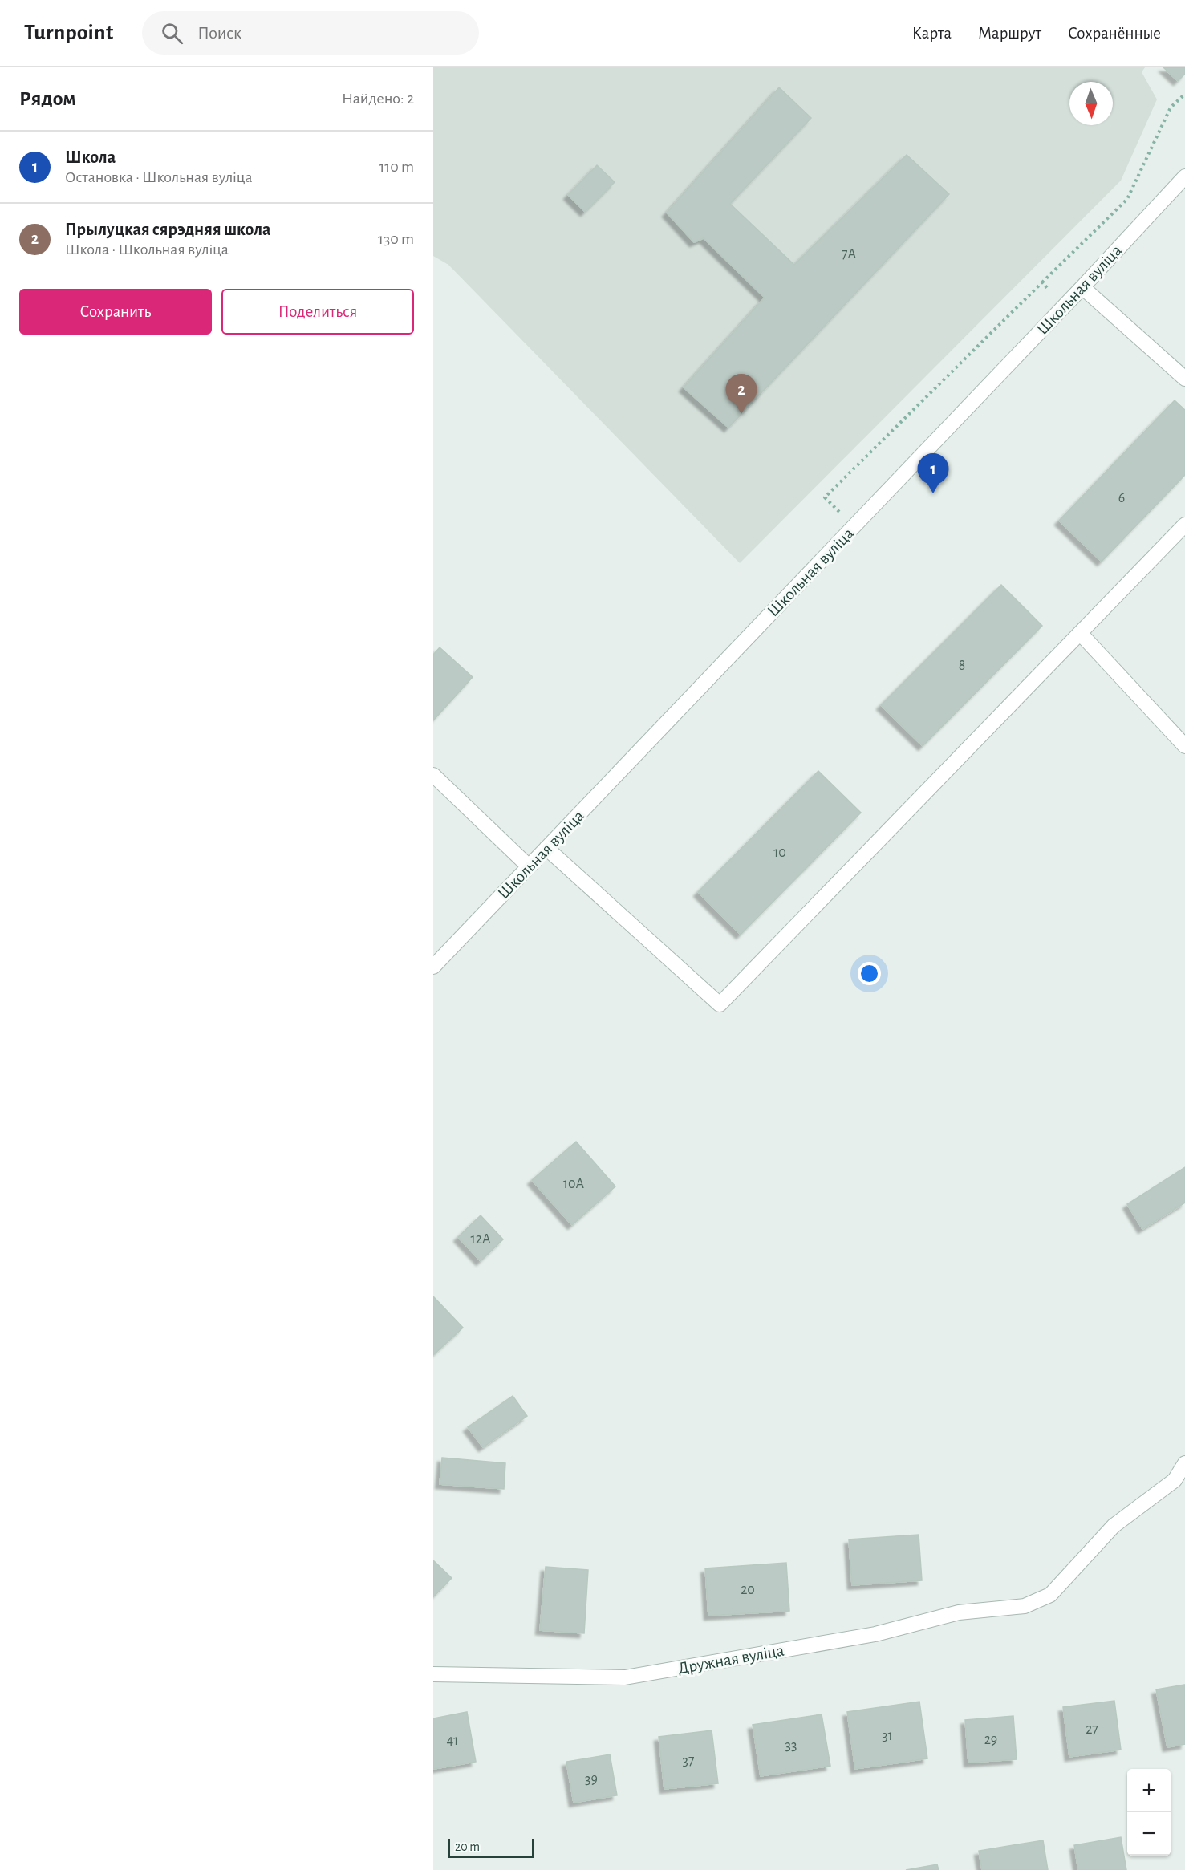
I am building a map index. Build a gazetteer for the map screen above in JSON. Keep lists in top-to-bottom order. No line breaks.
{"streets":{"street":["Школьная вуліца","Дружная вуліца"]},"house_numbers":["7А","6","8","10","10А","12А","20","27","31","29","41","33","37","39"],"scale_bar":"20 m","north":"bottom","page":{"header":"Turnpoint","search":"Поиск","nav":["Карта","Маршрут","Сохранённые"],"heading":["Рядом","Найдено: 2"],"list":[{"mark":"1","name":"Школа","note":"Остановка · Школьная вуліца","value":"110 m"},{"mark":"2","name":"Прылуцкая сярэдняя школа","note":"Школа · Школьная вуліца","value":"130 m"}],"buttons":["Сохранить","Поделиться"],"pins":["2","1"],"map_buttons":["+","−"],"scale":"20 m"}}
